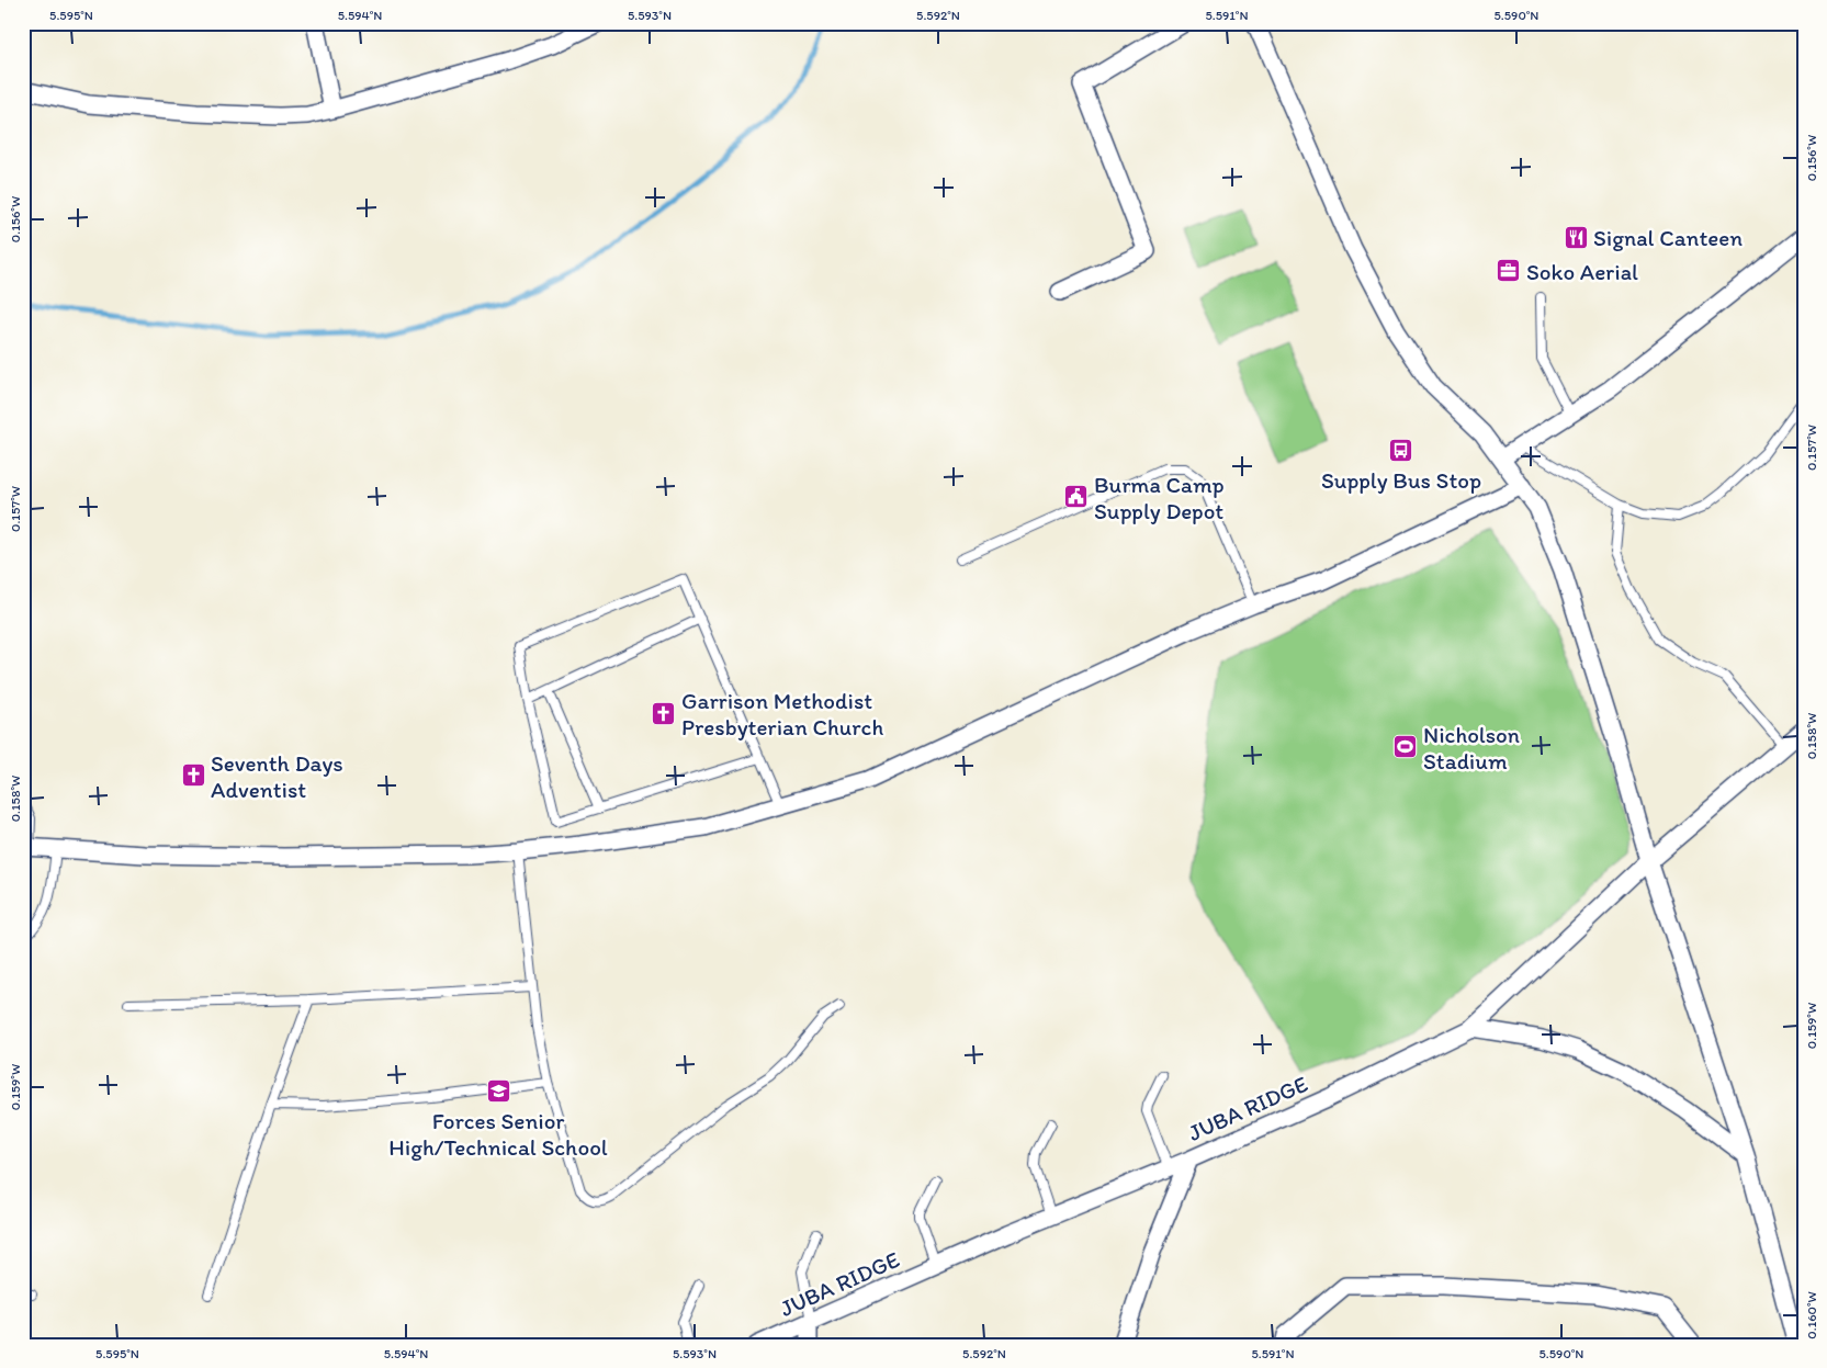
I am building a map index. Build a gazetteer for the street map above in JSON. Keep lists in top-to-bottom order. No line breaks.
{"streets":{"street":["JUBA RIDGE"]},"places":{"restaurant":["Signal Canteen"],"office":["Soko Aerial"],"bus stop":["Supply Bus Stop"],"public building":["Burma Camp Supply Depot"],"church":["Garrison Methodist Presbyterian Church","Seventh Days Adventist"],"sports":["Nicholson Stadium"],"school or university":["Forces Senior High/Technical School"]},"coordinates":["5.595°N","5.594°N","5.593°N","5.592°N","5.591°N","5.590°N","0.156°W","0.157°W","0.158°W","0.159°W","0.160°W"]}
